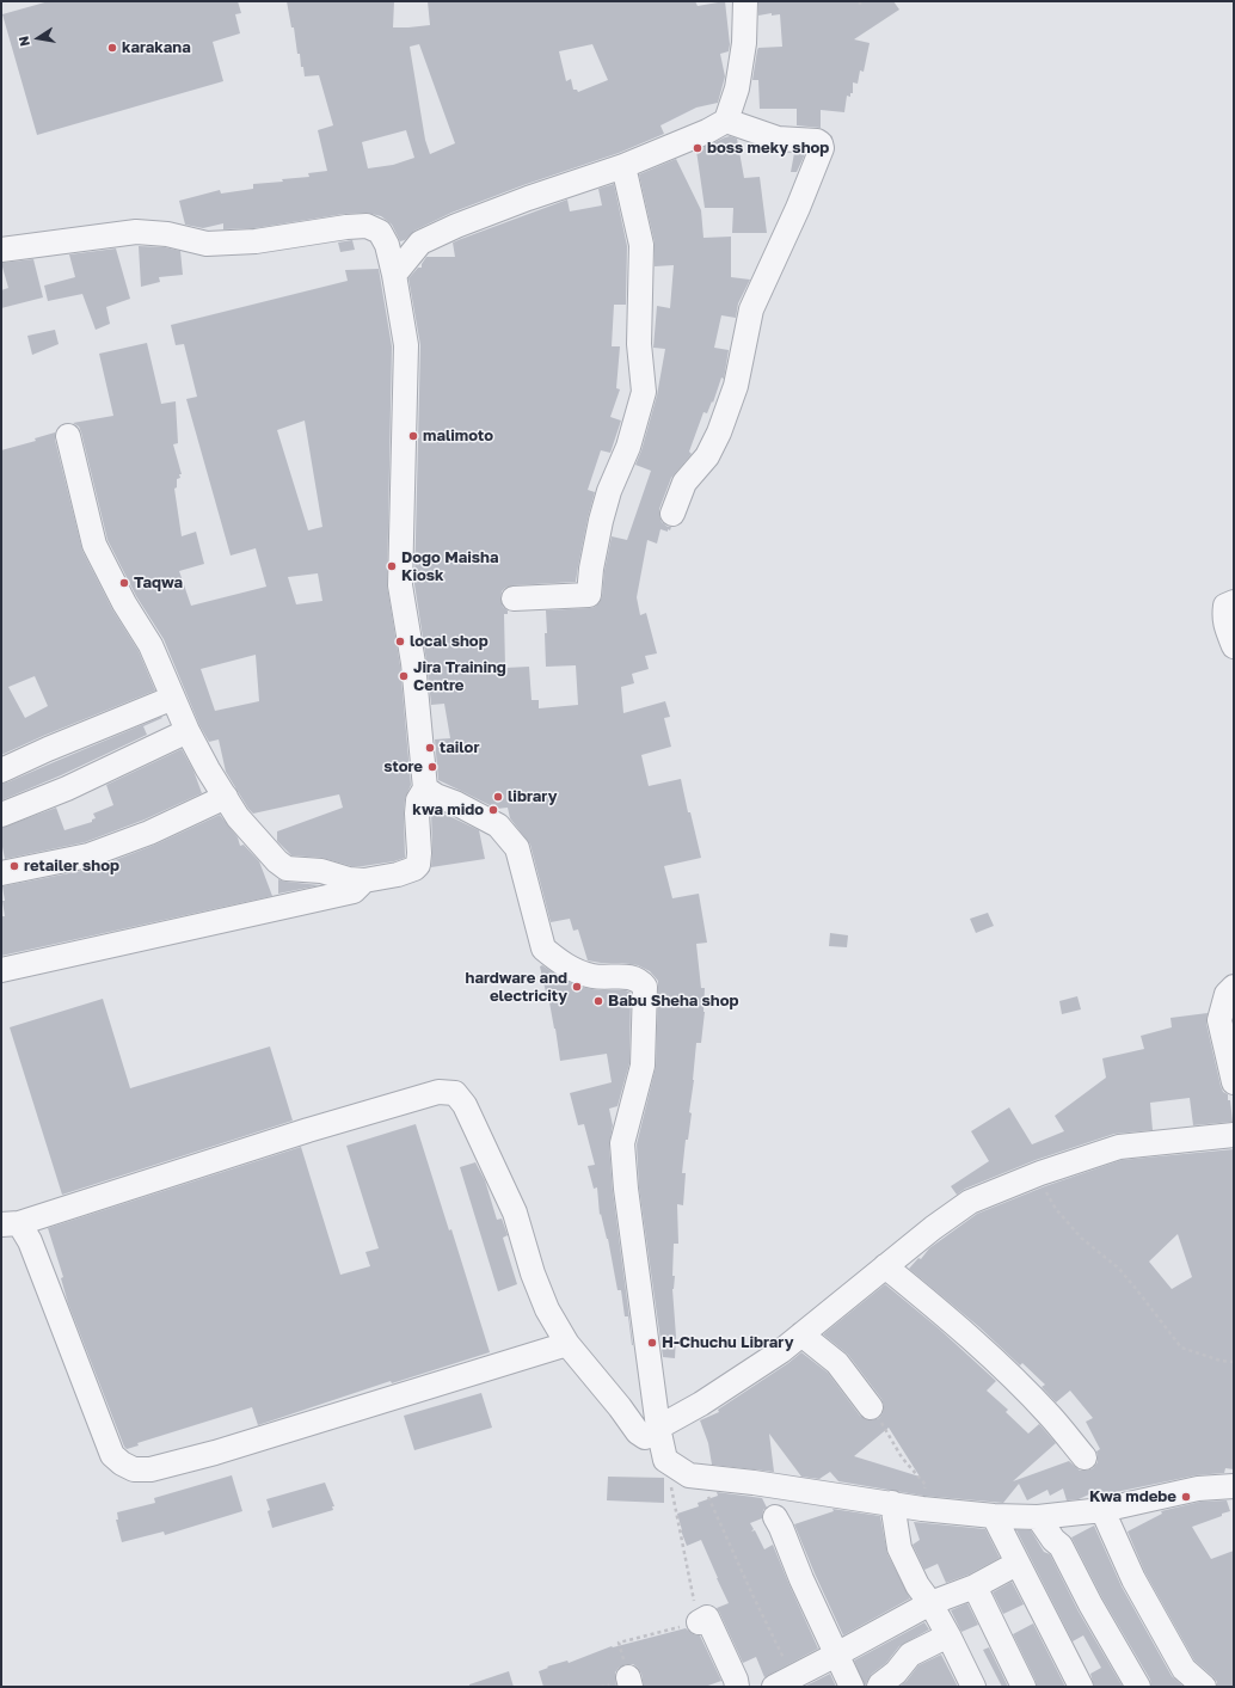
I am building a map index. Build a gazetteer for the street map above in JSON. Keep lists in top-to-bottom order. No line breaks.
{"places":["karakana","boss meky shop","malimoto","Dogo Maisha Kiosk","Taqwa","local shop","Jira Training Centre","tailor","store","library","kwa mido","retailer shop","hardware and electricity","Babu Sheha shop","H-Chuchu Library","Kwa mdebe"],"north":"left"}
